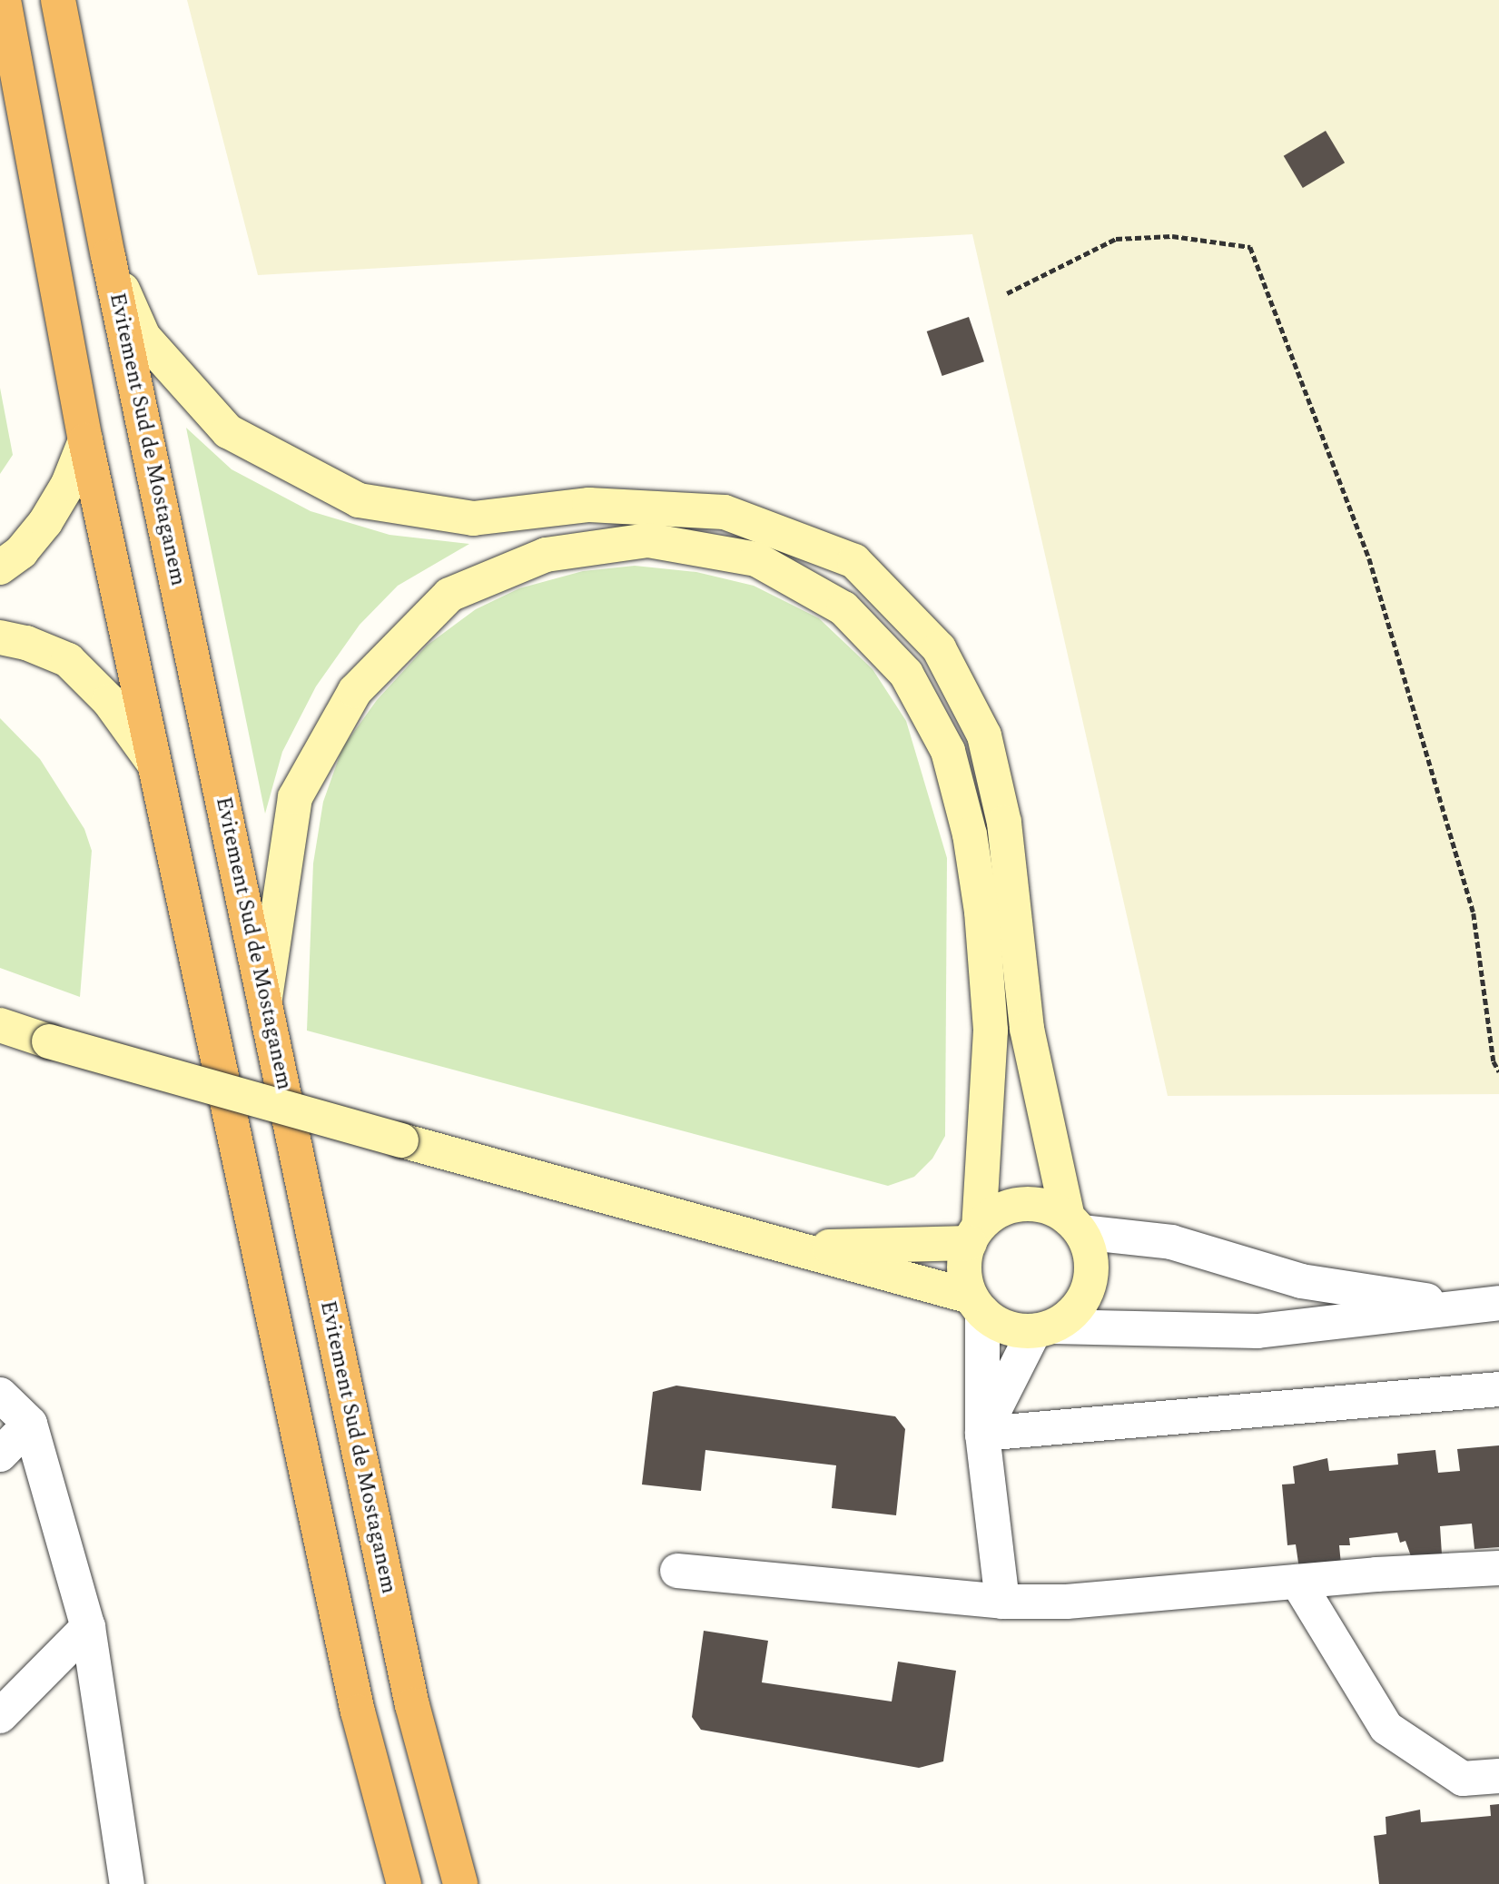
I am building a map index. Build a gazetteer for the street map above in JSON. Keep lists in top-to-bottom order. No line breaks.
{"streets":{"highway":["Evitement Sud de Mostaganem"]}}
